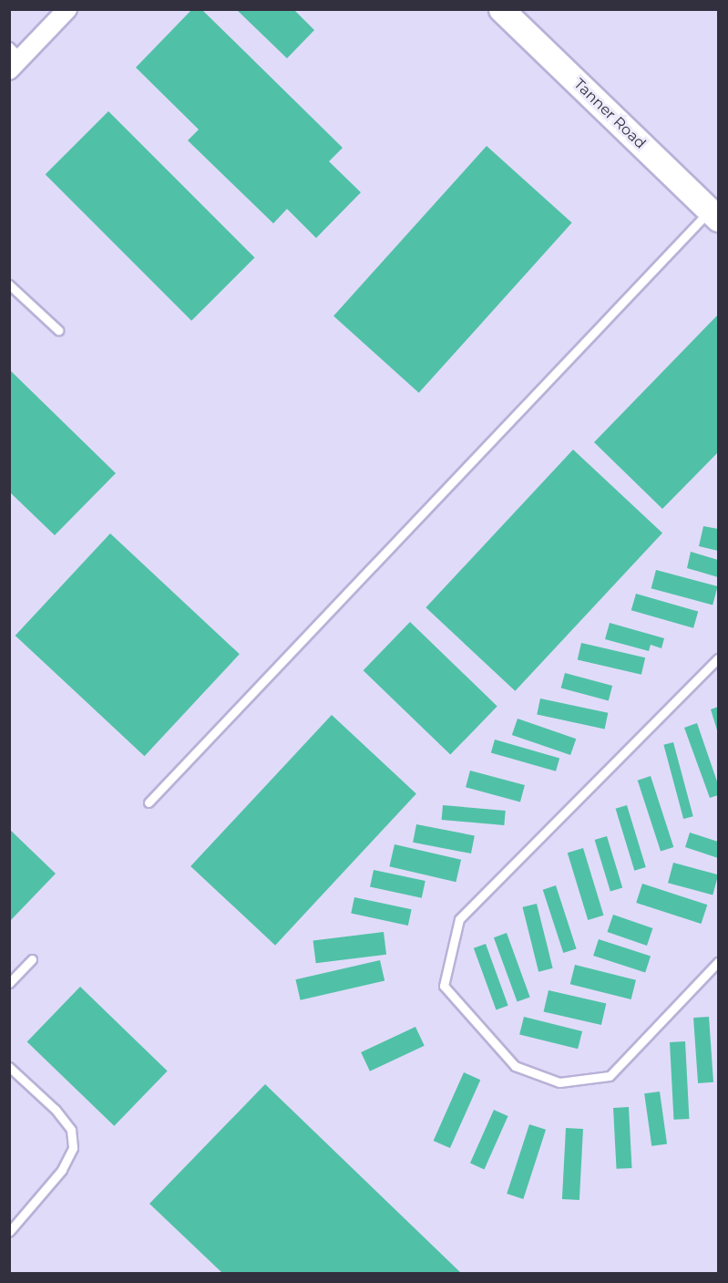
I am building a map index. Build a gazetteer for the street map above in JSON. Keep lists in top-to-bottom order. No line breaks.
{"streets":{"main road":["Tanner Road"]}}
